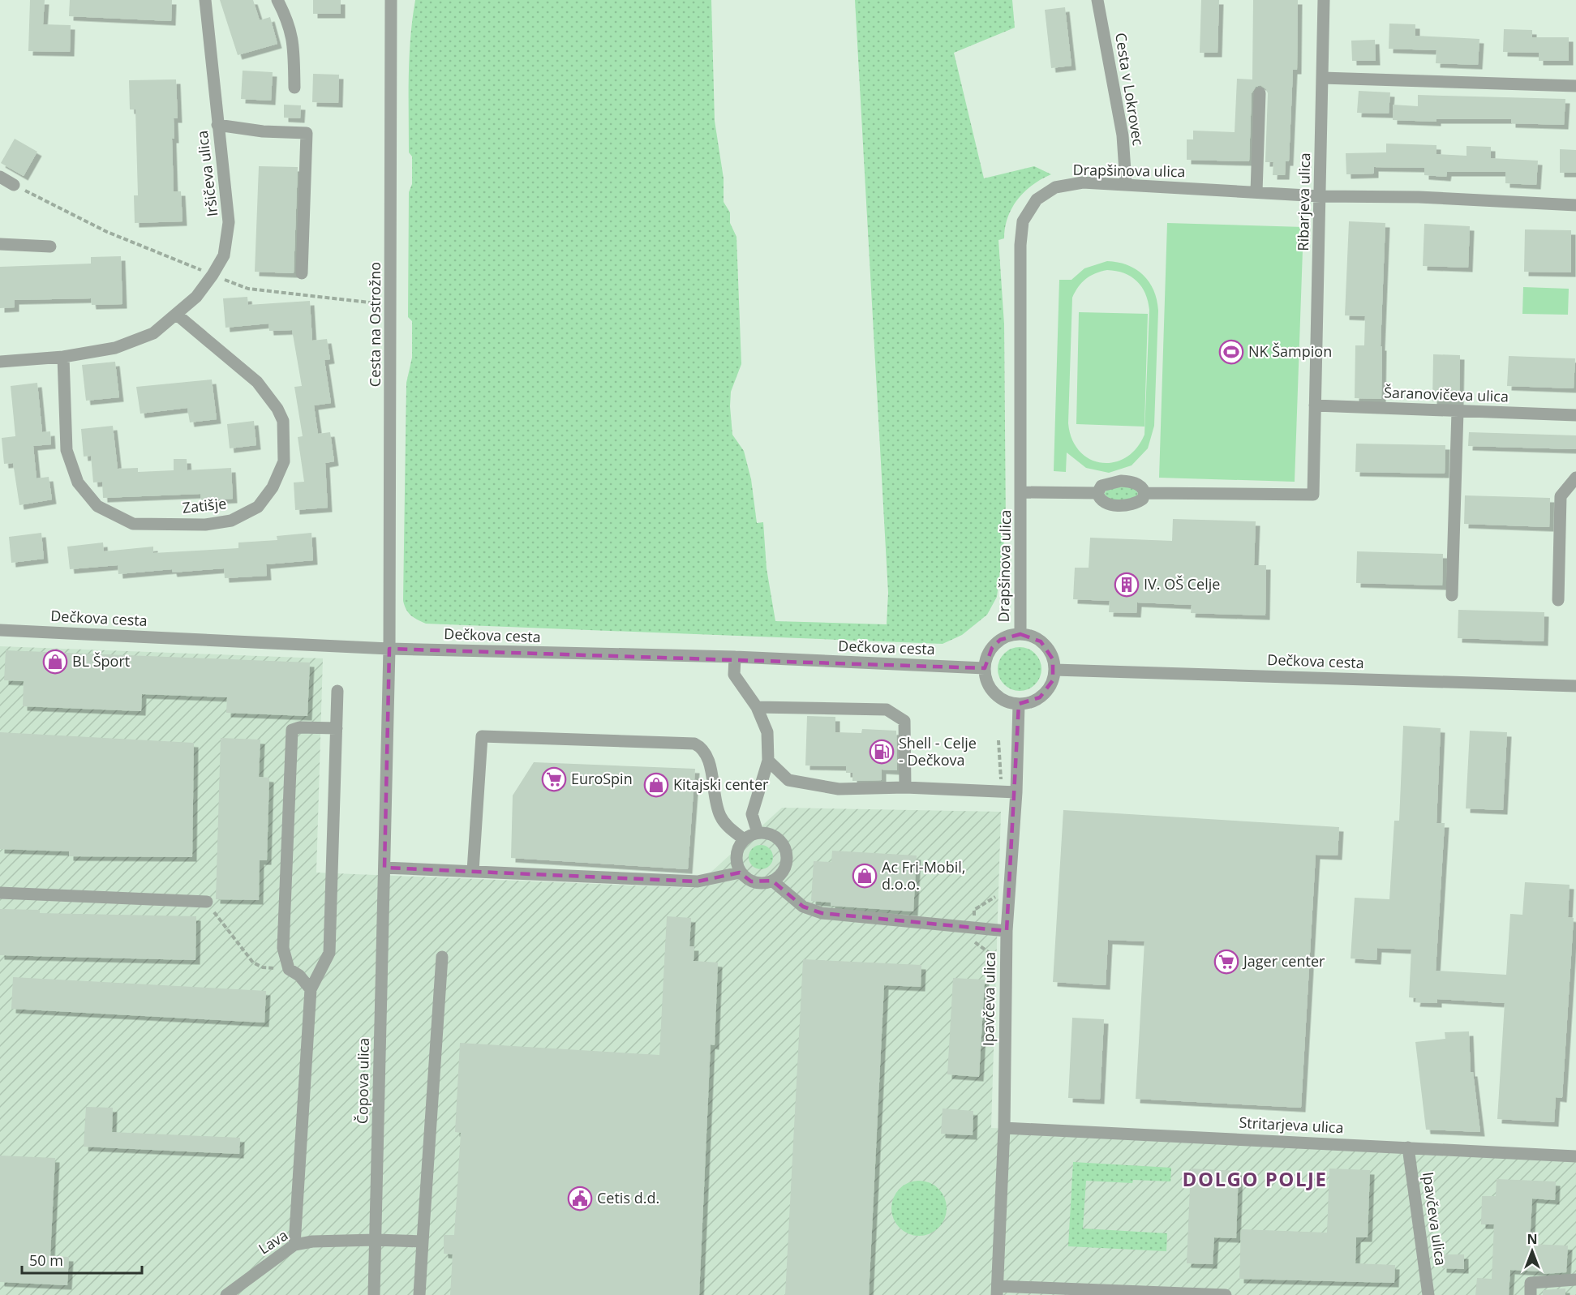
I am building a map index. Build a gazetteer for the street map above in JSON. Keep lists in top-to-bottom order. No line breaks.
{"streets":{"street":["Cesta v Lokrovec","Drapšinova ulica","Iršičeva ulica","Ribarjeva ulica","Cesta na Ostrožno","Šaranovičeva ulica","Zatišje","Dečkova cesta","Ipavčeva ulica","Čopova ulica","Stritarjeva ulica","Lava"]},"crossings":[["Cesta v Lokrovec","Drapšinova ulica"],["Drapšinova ulica","Ribarjeva ulica"],["Drapšinova ulica","Dečkova cesta"],["Drapšinova ulica","Ipavčeva ulica"],["Iršičeva ulica","Zatišje"],["Ribarjeva ulica","Šaranovičeva ulica"],["Cesta na Ostrožno","Dečkova cesta"],["Cesta na Ostrožno","Čopova ulica"],["Dečkova cesta","Ipavčeva ulica"],["Ipavčeva ulica","Stritarjeva ulica"],["Čopova ulica","Lava"]],"districts":["DOLGO POLJE"],"places":{"sports":["NK Šampion"],"building":["IV. OŠ Celje"],"shop":["BL Šport","Kitajski center","Ac Fri-Mobil, d.o.o."],"fuel station":["Shell - Celje - Dečkova"],"supermarket":["EuroSpin","Jager center"],"public building":["Cetis d.d."]},"scale_bar":"50 m","north":"top"}
